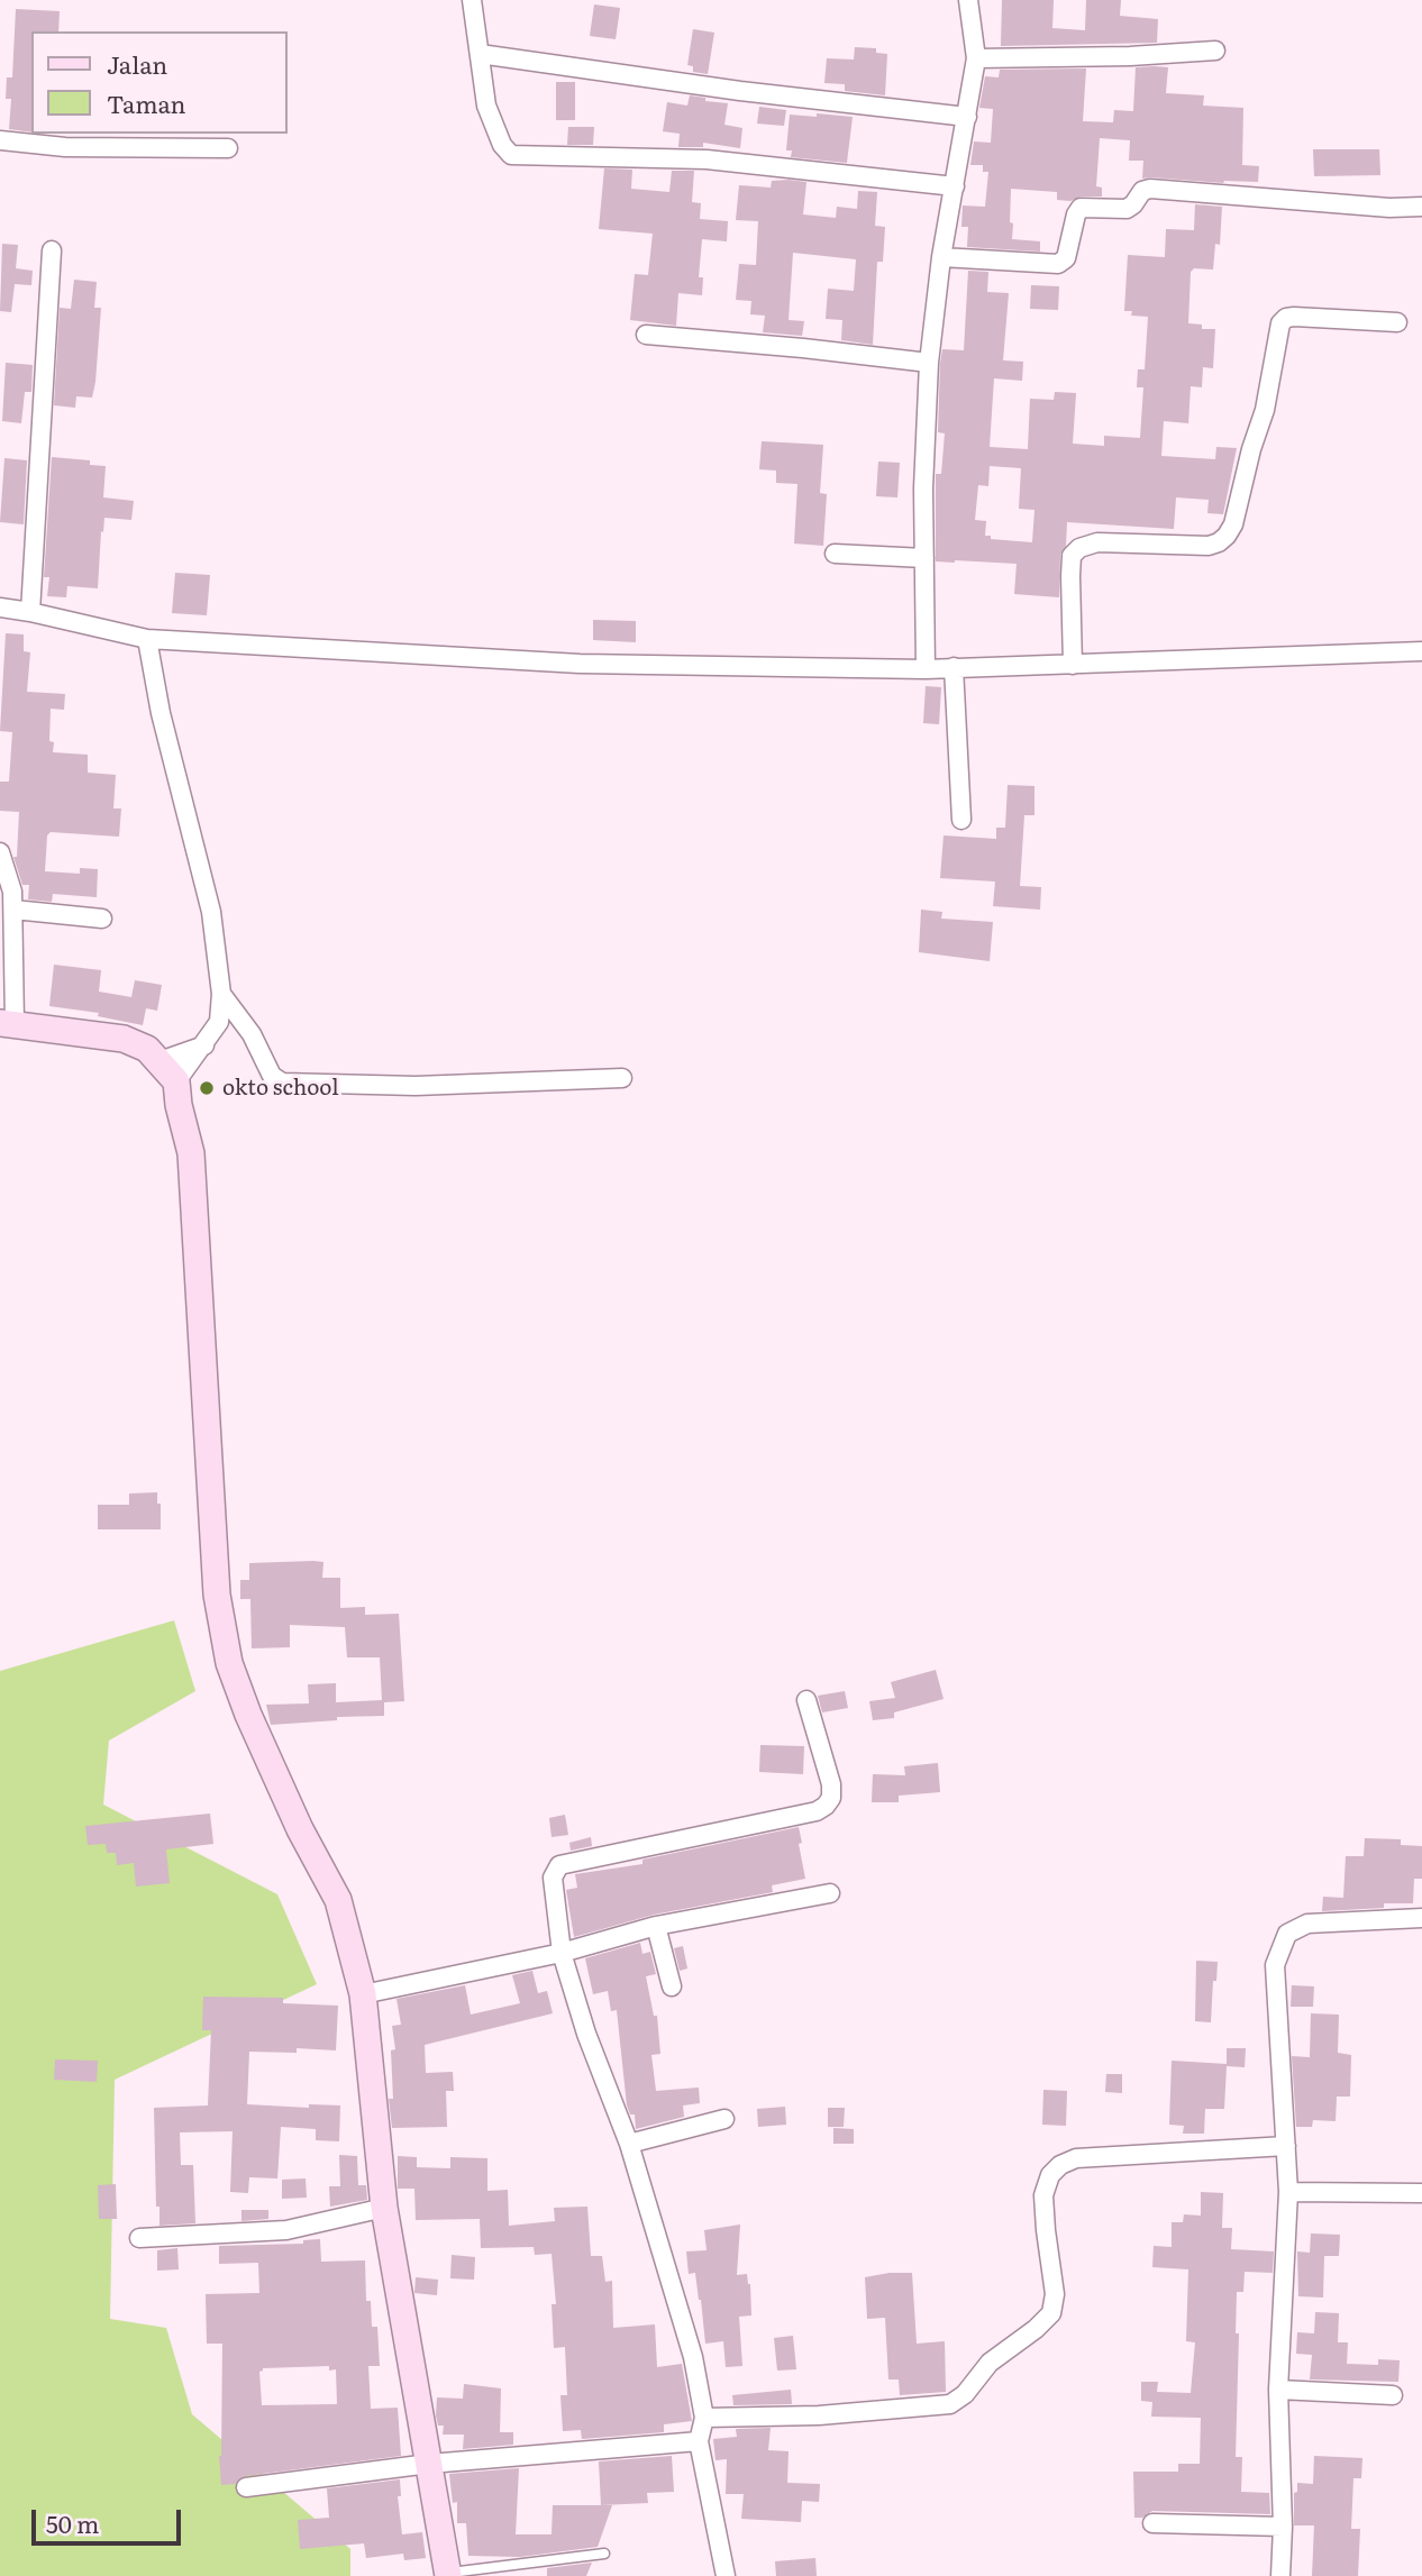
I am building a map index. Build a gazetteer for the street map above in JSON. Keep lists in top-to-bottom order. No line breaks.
{"places":["okto school"],"legend":["Jalan","Taman"],"scale_bar":"50 m"}
